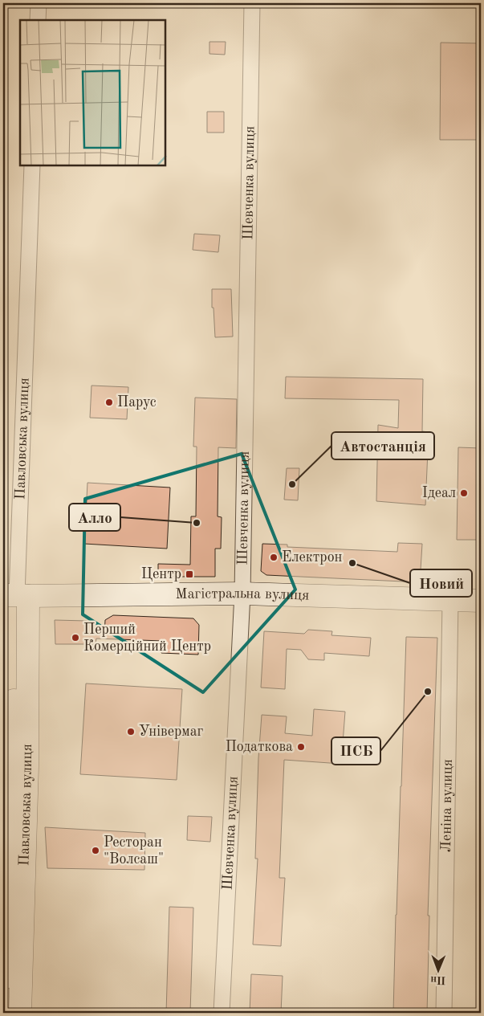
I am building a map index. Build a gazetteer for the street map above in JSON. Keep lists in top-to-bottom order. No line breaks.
{"streets":{"street":["Шевченка вулиця","Павловська вулиця","Магістральна вулиця","Леніна вулиця"]},"crossings":[["Шевченка вулиця","Магістральна вулиця"],["Павловська вулиця","Магістральна вулиця"],["Магістральна вулиця","Леніна вулиця"]],"places":{"other":["Парус","Автостанція","Ідеал","Алло","Електрон","Новий","Перший Комерційний Центр","ПСБ","Універмаг","Податкова","Ресторан \"Волсаш\""],"transit":["Центр"]},"north":"bottom"}
